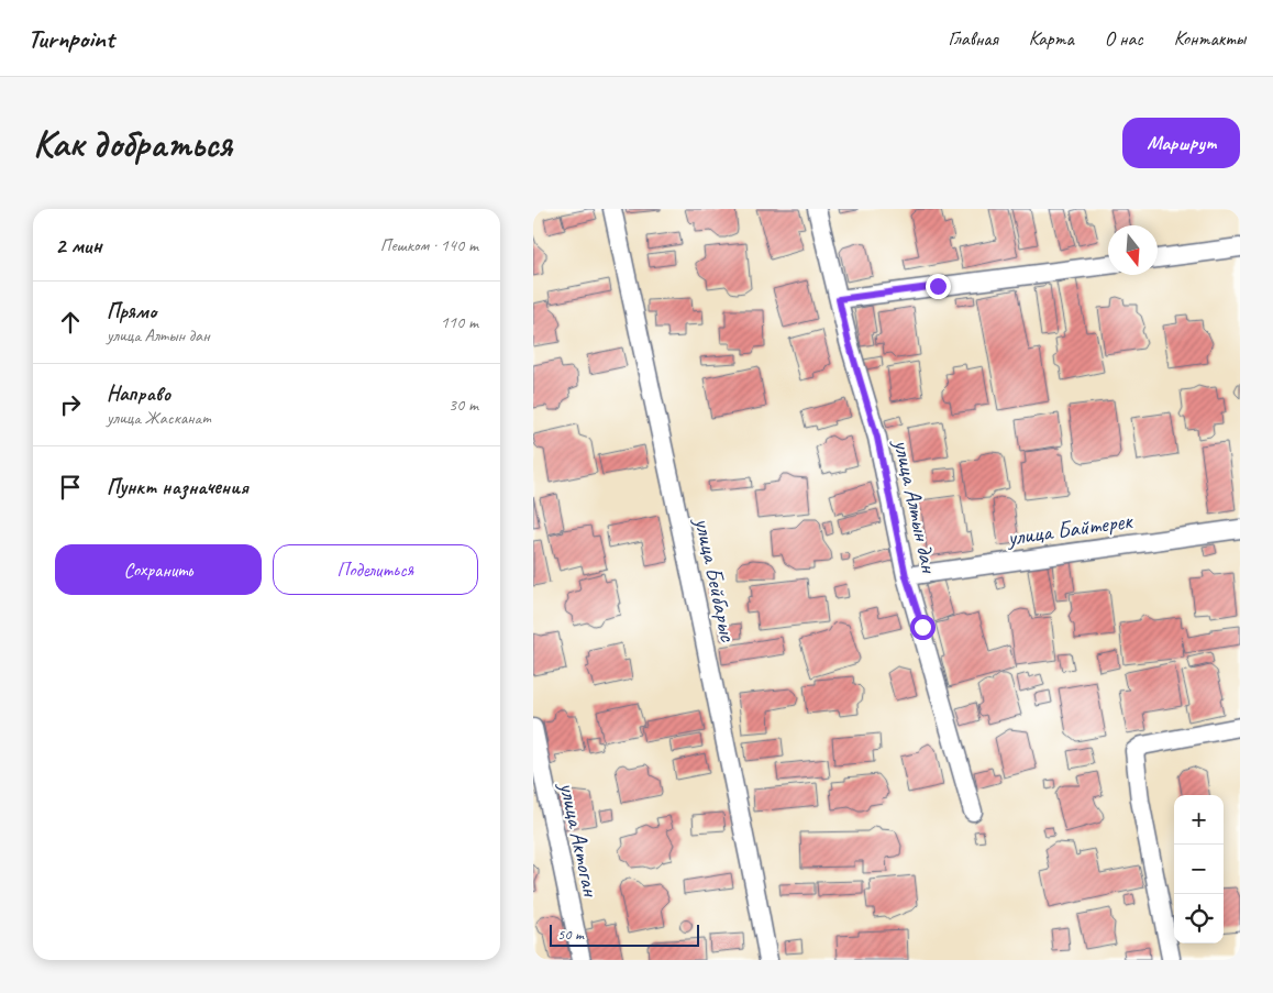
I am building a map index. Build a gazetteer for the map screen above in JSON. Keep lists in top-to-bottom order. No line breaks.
{"streets":{"street":["улица Алтын дан","улица Байтерек","улица Бейбарыс","улица Актоган"]},"crossings":[["улица Алтын дан","улица Байтерек"]],"scale_bar":"50 m","north":"bottom","page":{"header":"Turnpoint","nav":["Главная","Карта","О нас","Контакты"],"buttons":["Маршрут",["Сохранить","Поделиться"]],"title":"Как добраться","heading":["2 мин","Пешком · 140 m"],"list":[["Прямо","улица Алтын дан","110 m"],["Направо","улица Жасканат","30 m"],"Пункт назначения"],"map_buttons":["+","−"],"scale":"50 m"}}
